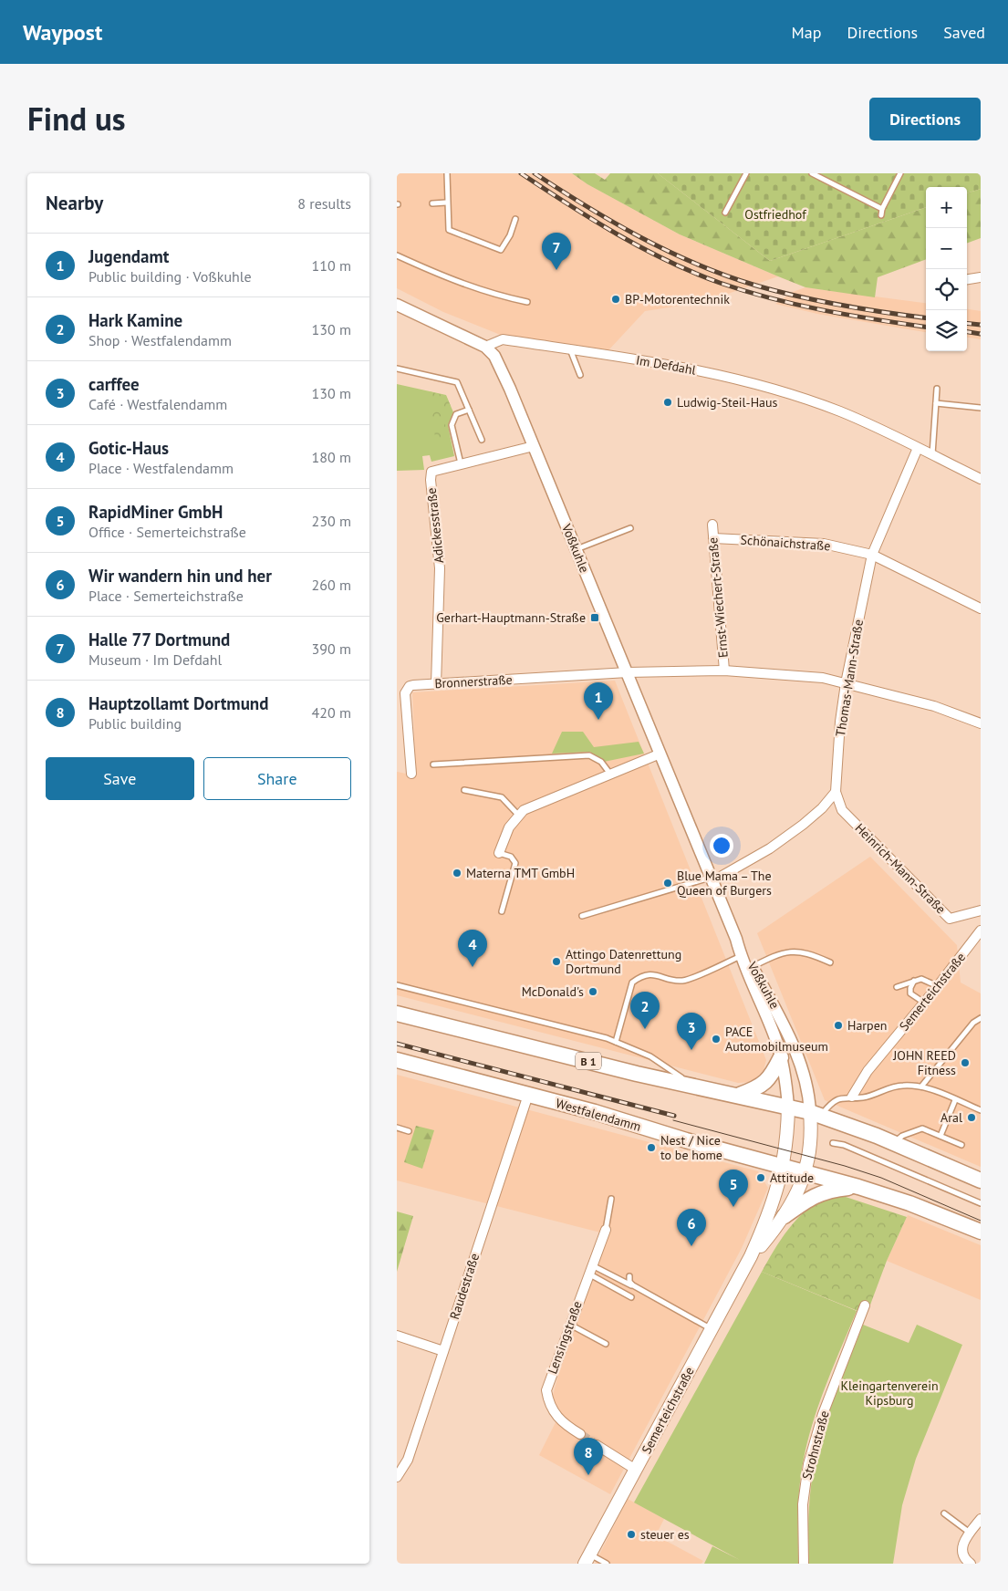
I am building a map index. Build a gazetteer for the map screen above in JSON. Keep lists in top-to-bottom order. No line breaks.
{"streets":{"main road":["Semerteichstraße","B 1","Westfalendamm"],"street":["Im Defdahl","Adickesstraße","Schönaichstraße","Voßkuhle","Ernst-Wiechert-Straße","Thomas-Mann-Straße","Bronnerstraße","Heinrich-Mann-Straße","Raudestraße","Lensingstraße","Strohnstraße"]},"crossings":[["Im Defdahl","Voßkuhle"],["Im Defdahl","Thomas-Mann-Straße"],["Adickesstraße","Voßkuhle"],["Adickesstraße","Bronnerstraße"],["Schönaichstraße","Ernst-Wiechert-Straße"],["Schönaichstraße","Thomas-Mann-Straße"],["Voßkuhle","Bronnerstraße"],["Voßkuhle","Semerteichstraße"],["Voßkuhle","B 1"],["Thomas-Mann-Straße","Heinrich-Mann-Straße"],["Semerteichstraße","B 1"],["Semerteichstraße","Westfalendamm"],["Westfalendamm","Raudestraße"]],"parks":["Ostfriedhof","Kleingartenverein Kipsburg"],"places":{"other":["BP-Motorentechnik","Ludwig-Steil-Haus","Materna TMT GmbH","Blue Mama – The Queen of Burgers","Attingo Datenrettung Dortmund","McDonald's","Harpen","PACE Automobilmuseum","JOHN REED Fitness","Aral","Nest / Nice to be home","Attitude","steuer es"],"transit":["Gerhart-Hauptmann-Straße"]},"page":{"header":"Waypost","nav":["Map","Directions","Saved"],"title":"Find us","buttons":["Directions",["Save","Share"]],"heading":["Nearby","8 results"],"map_buttons":["+","−"],"list":[{"mark":"1","name":"Jugendamt","note":"Public building · Voßkuhle","value":"110 m"},{"mark":"2","name":"Hark Kamine","note":"Shop · Westfalendamm","value":"130 m"},{"mark":"3","name":"carffee","note":"Café · Westfalendamm","value":"130 m"},{"mark":"4","name":"Gotic-Haus","note":"Place · Westfalendamm","value":"180 m"},{"mark":"5","name":"RapidMiner GmbH","note":"Office · Semerteichstraße","value":"230 m"},{"mark":"6","name":"Wir wandern hin und her","note":"Place · Semerteichstraße","value":"260 m"},{"mark":"7","name":"Halle 77 Dortmund","note":"Museum · Im Defdahl","value":"390 m"},{"mark":"8","name":"Hauptzollamt Dortmund","note":"Public building","value":"420 m"}],"pins":["7","1","4","2","3","5","6","8"]}}
